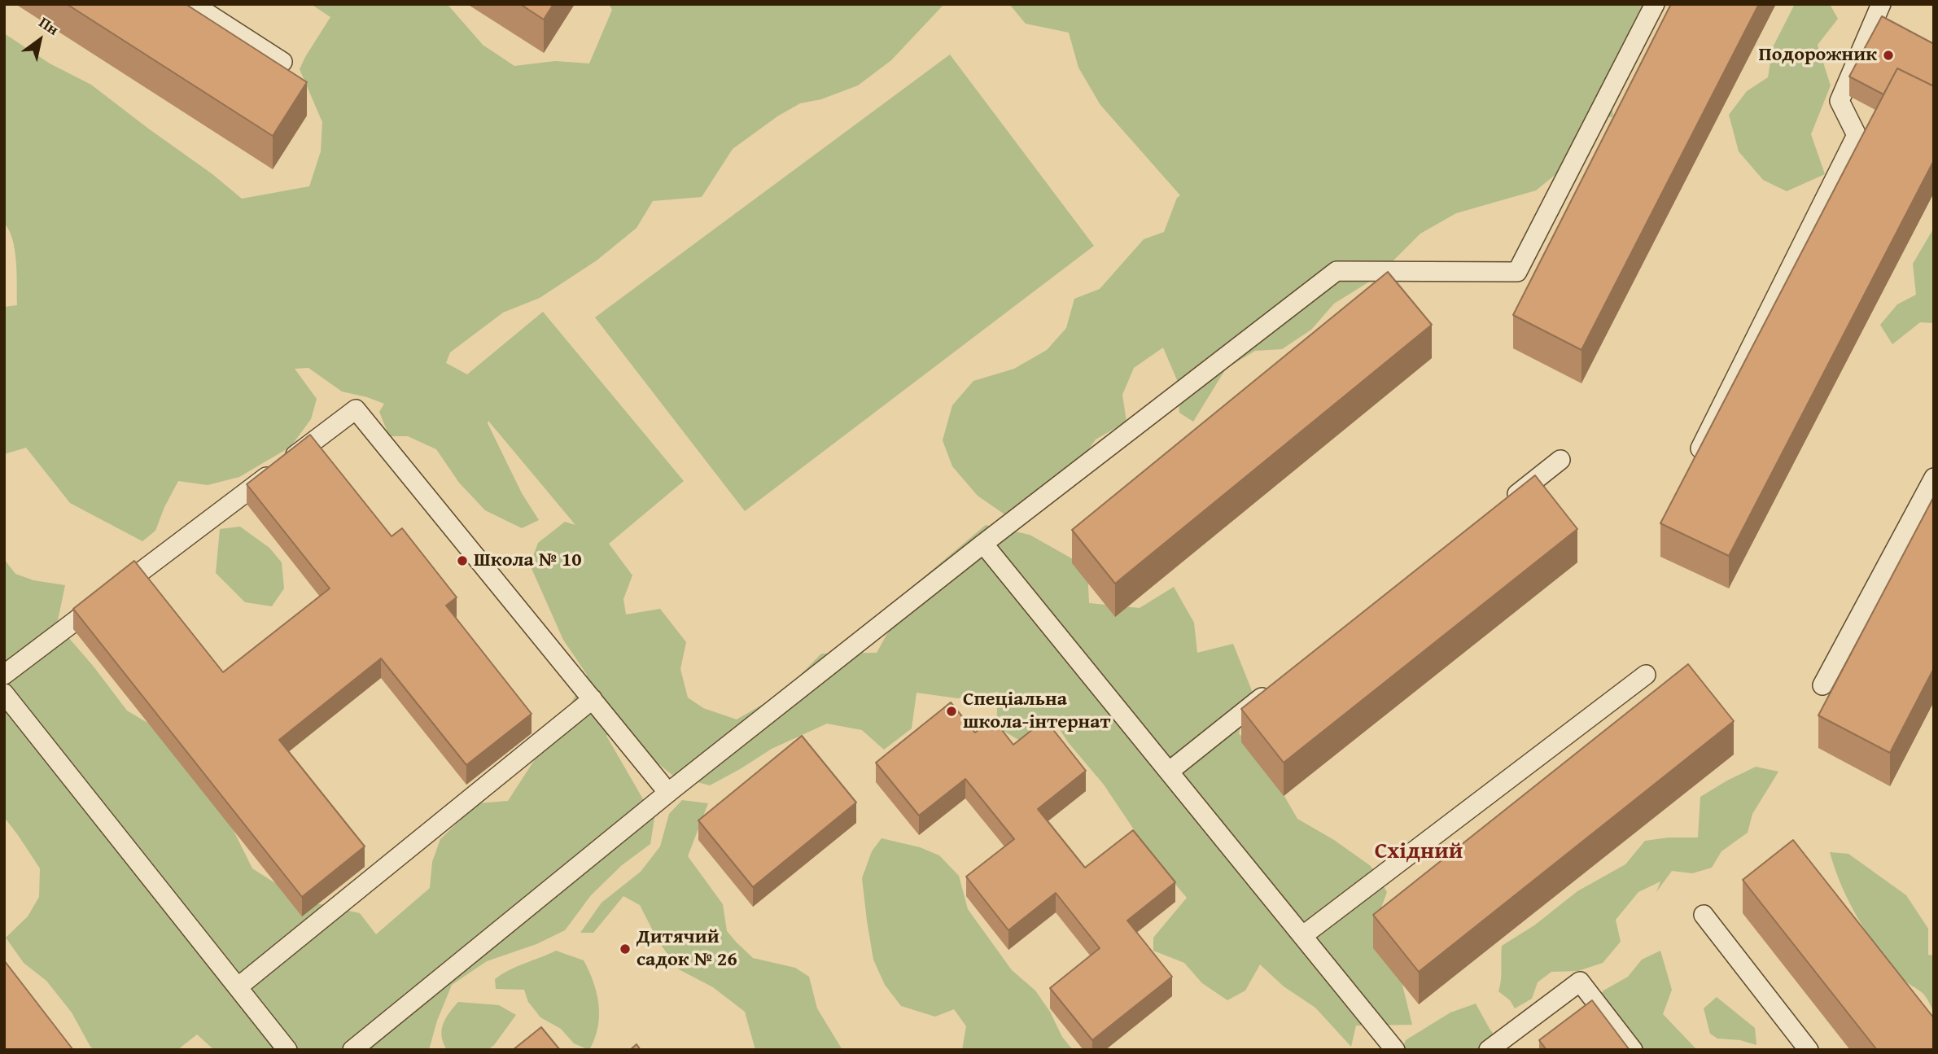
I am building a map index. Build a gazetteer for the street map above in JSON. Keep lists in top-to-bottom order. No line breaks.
{"districts":["Східний"],"places":["Подорожник","Школа № 10","Спеціальна школа-інтернат","Дитячий садок № 26"],"north":"top right"}
